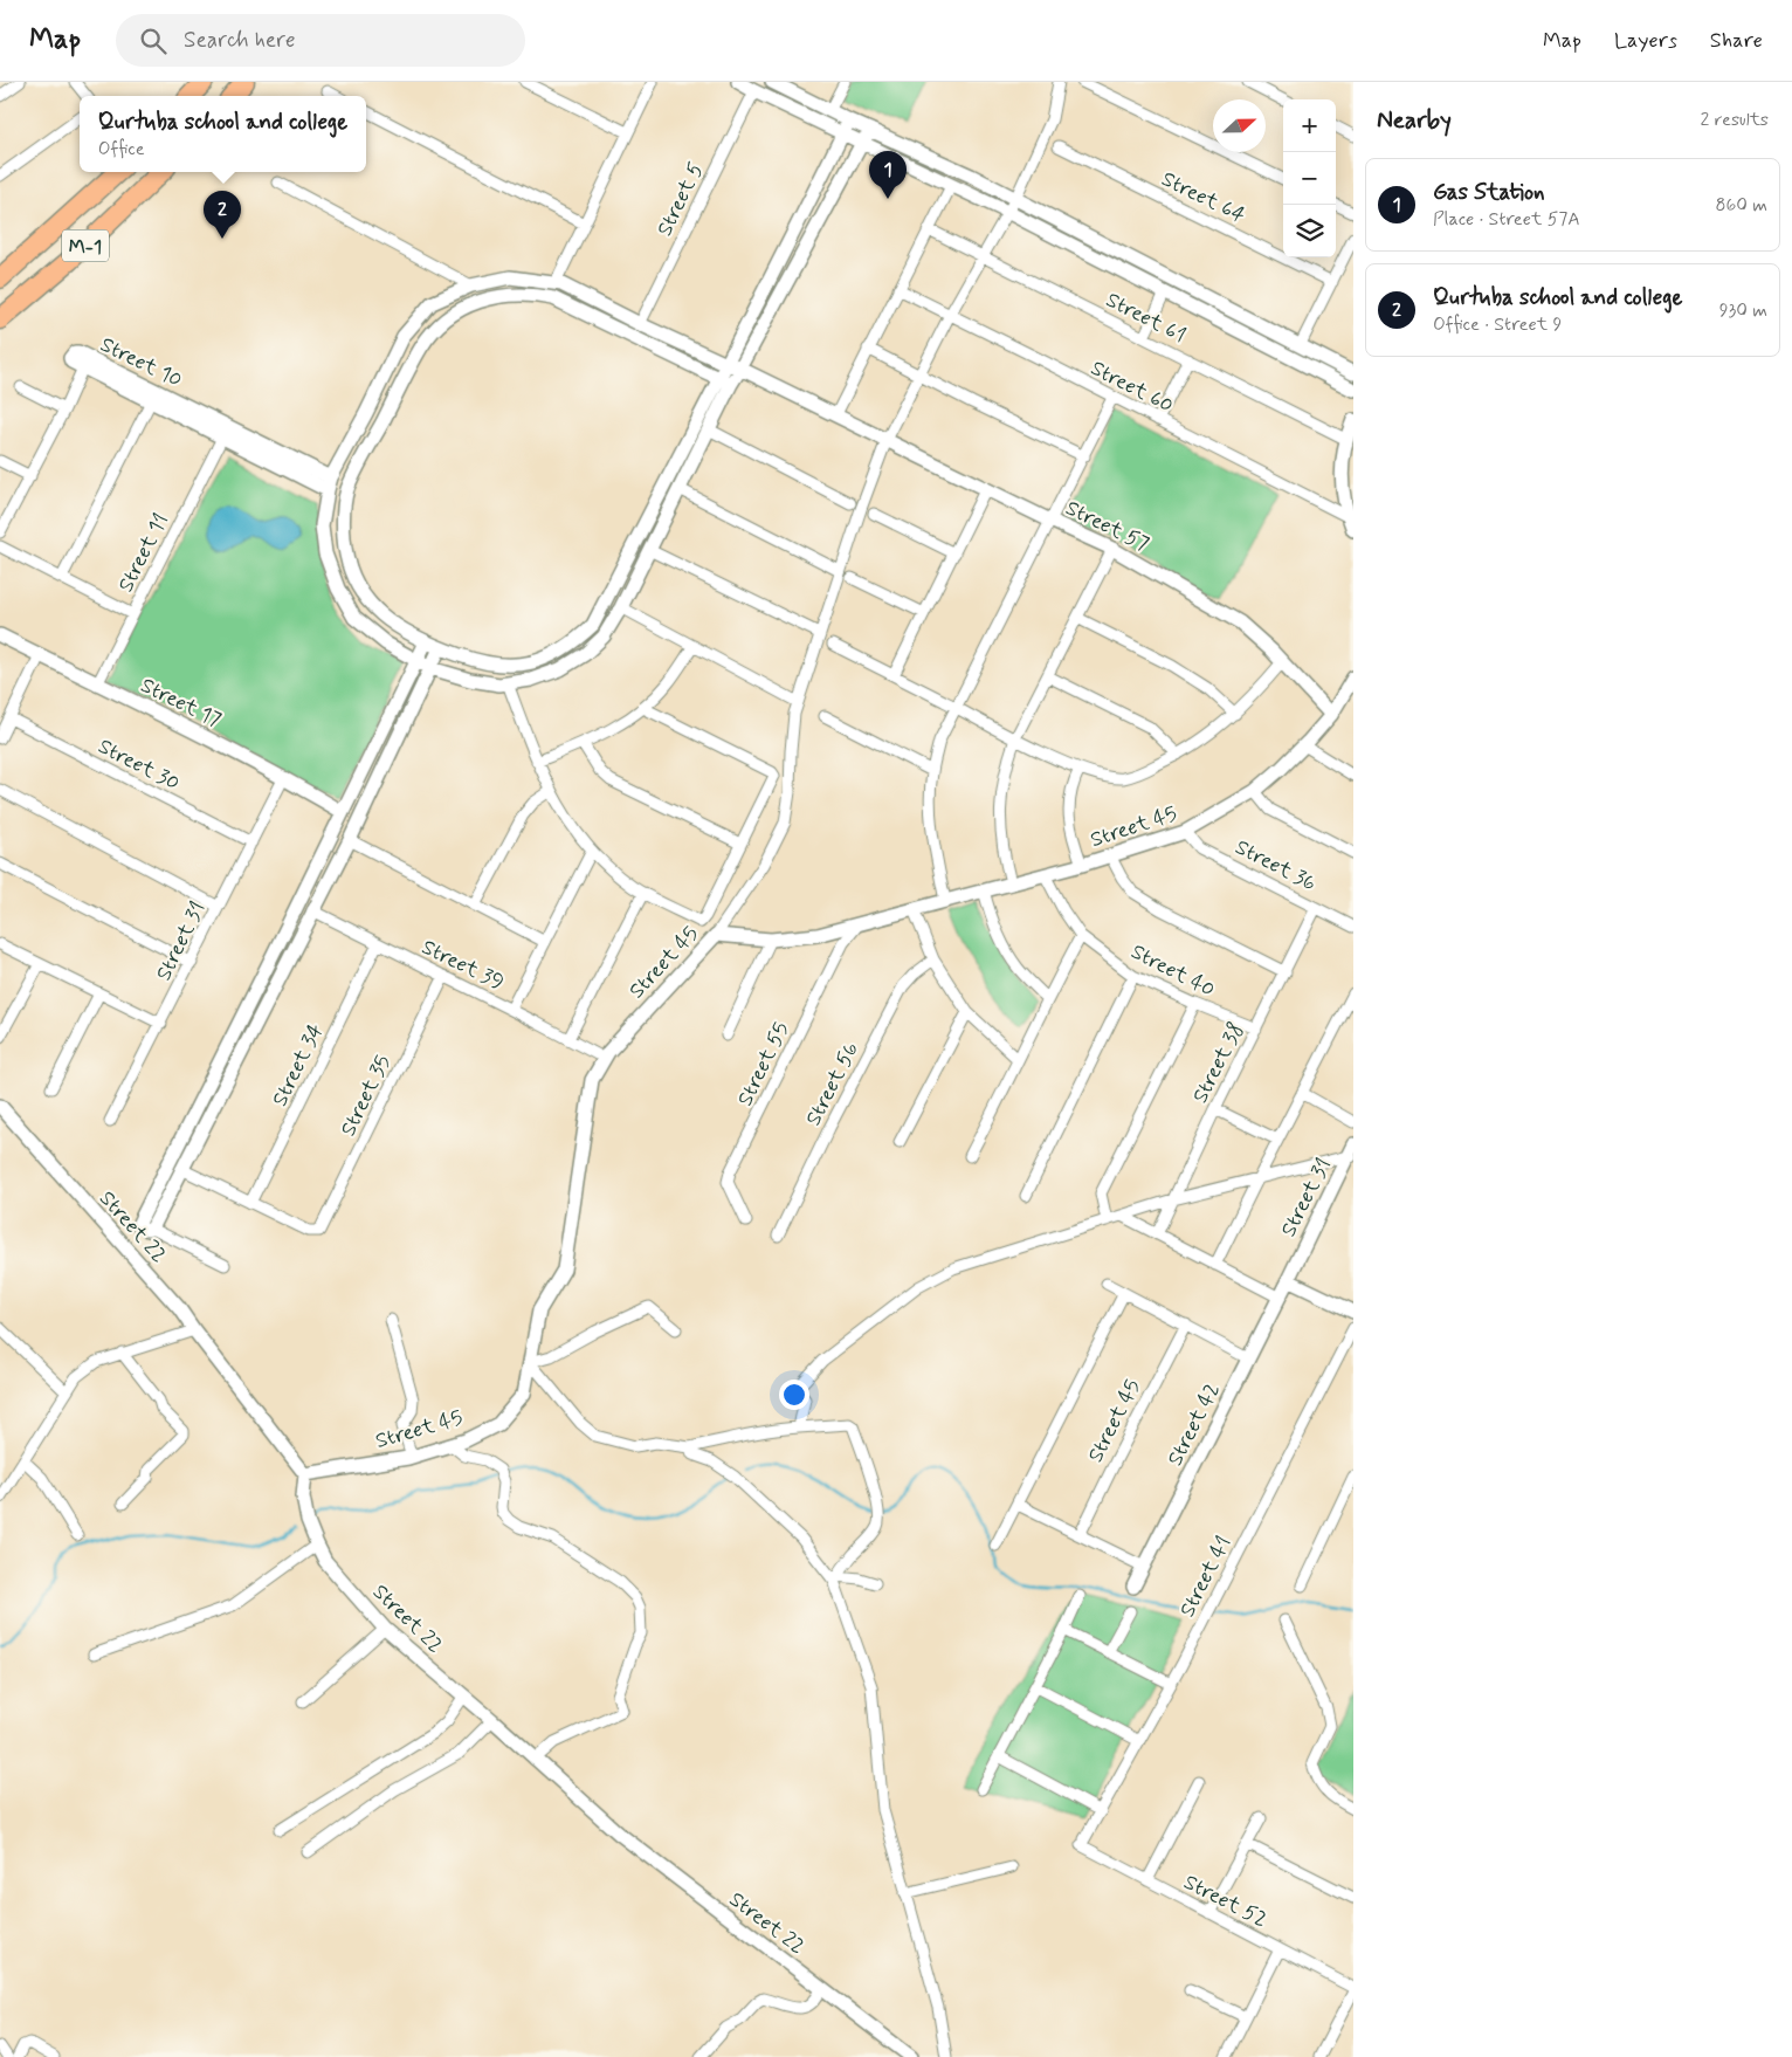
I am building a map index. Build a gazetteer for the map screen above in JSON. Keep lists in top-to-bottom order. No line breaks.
{"streets":{"highway":["M-1"],"street":["Street 64","Street 5","Street 61","Street 10","Street 60","Street 57","Street 11","Street 17","Street 30","Street 45","Street 36","Street 31","Street 39","Street 40","Street 38","Street 55","Street 34","Street 56","Street 35","Street 22","Street 42","Street 41","Street 52"]},"crossings":[["Street 5","Street 57"],["Street 10","Street 57"],["Street 10","Street 11"],["Street 57","Street 45"],["Street 11","Street 17"],["Street 17","Street 31"],["Street 30","Street 31"],["Street 45","Street 36"],["Street 45","Street 40"],["Street 45","Street 55"],["Street 45","Street 22"],["Street 36","Street 38"],["Street 31","Street 42"],["Street 39","Street 34"],["Street 39","Street 35"],["Street 40","Street 38"],["Street 34","Street 35"],["Street 41","Street 52"]],"north":"right","page":{"header":"Map","search":"Search here","nav":["Map","Layers","Share"],"heading":["Nearby","2 results"],"popup":["Qurtuba school and college","Office"],"map_buttons":["+","−"],"pins":["1","2"],"list":[{"mark":"1","name":"Gas Station","note":"Place · Street 57A","value":"860 m"},{"mark":"2","name":"Qurtuba school and college","note":"Office · Street 9","value":"930 m"}]}}
